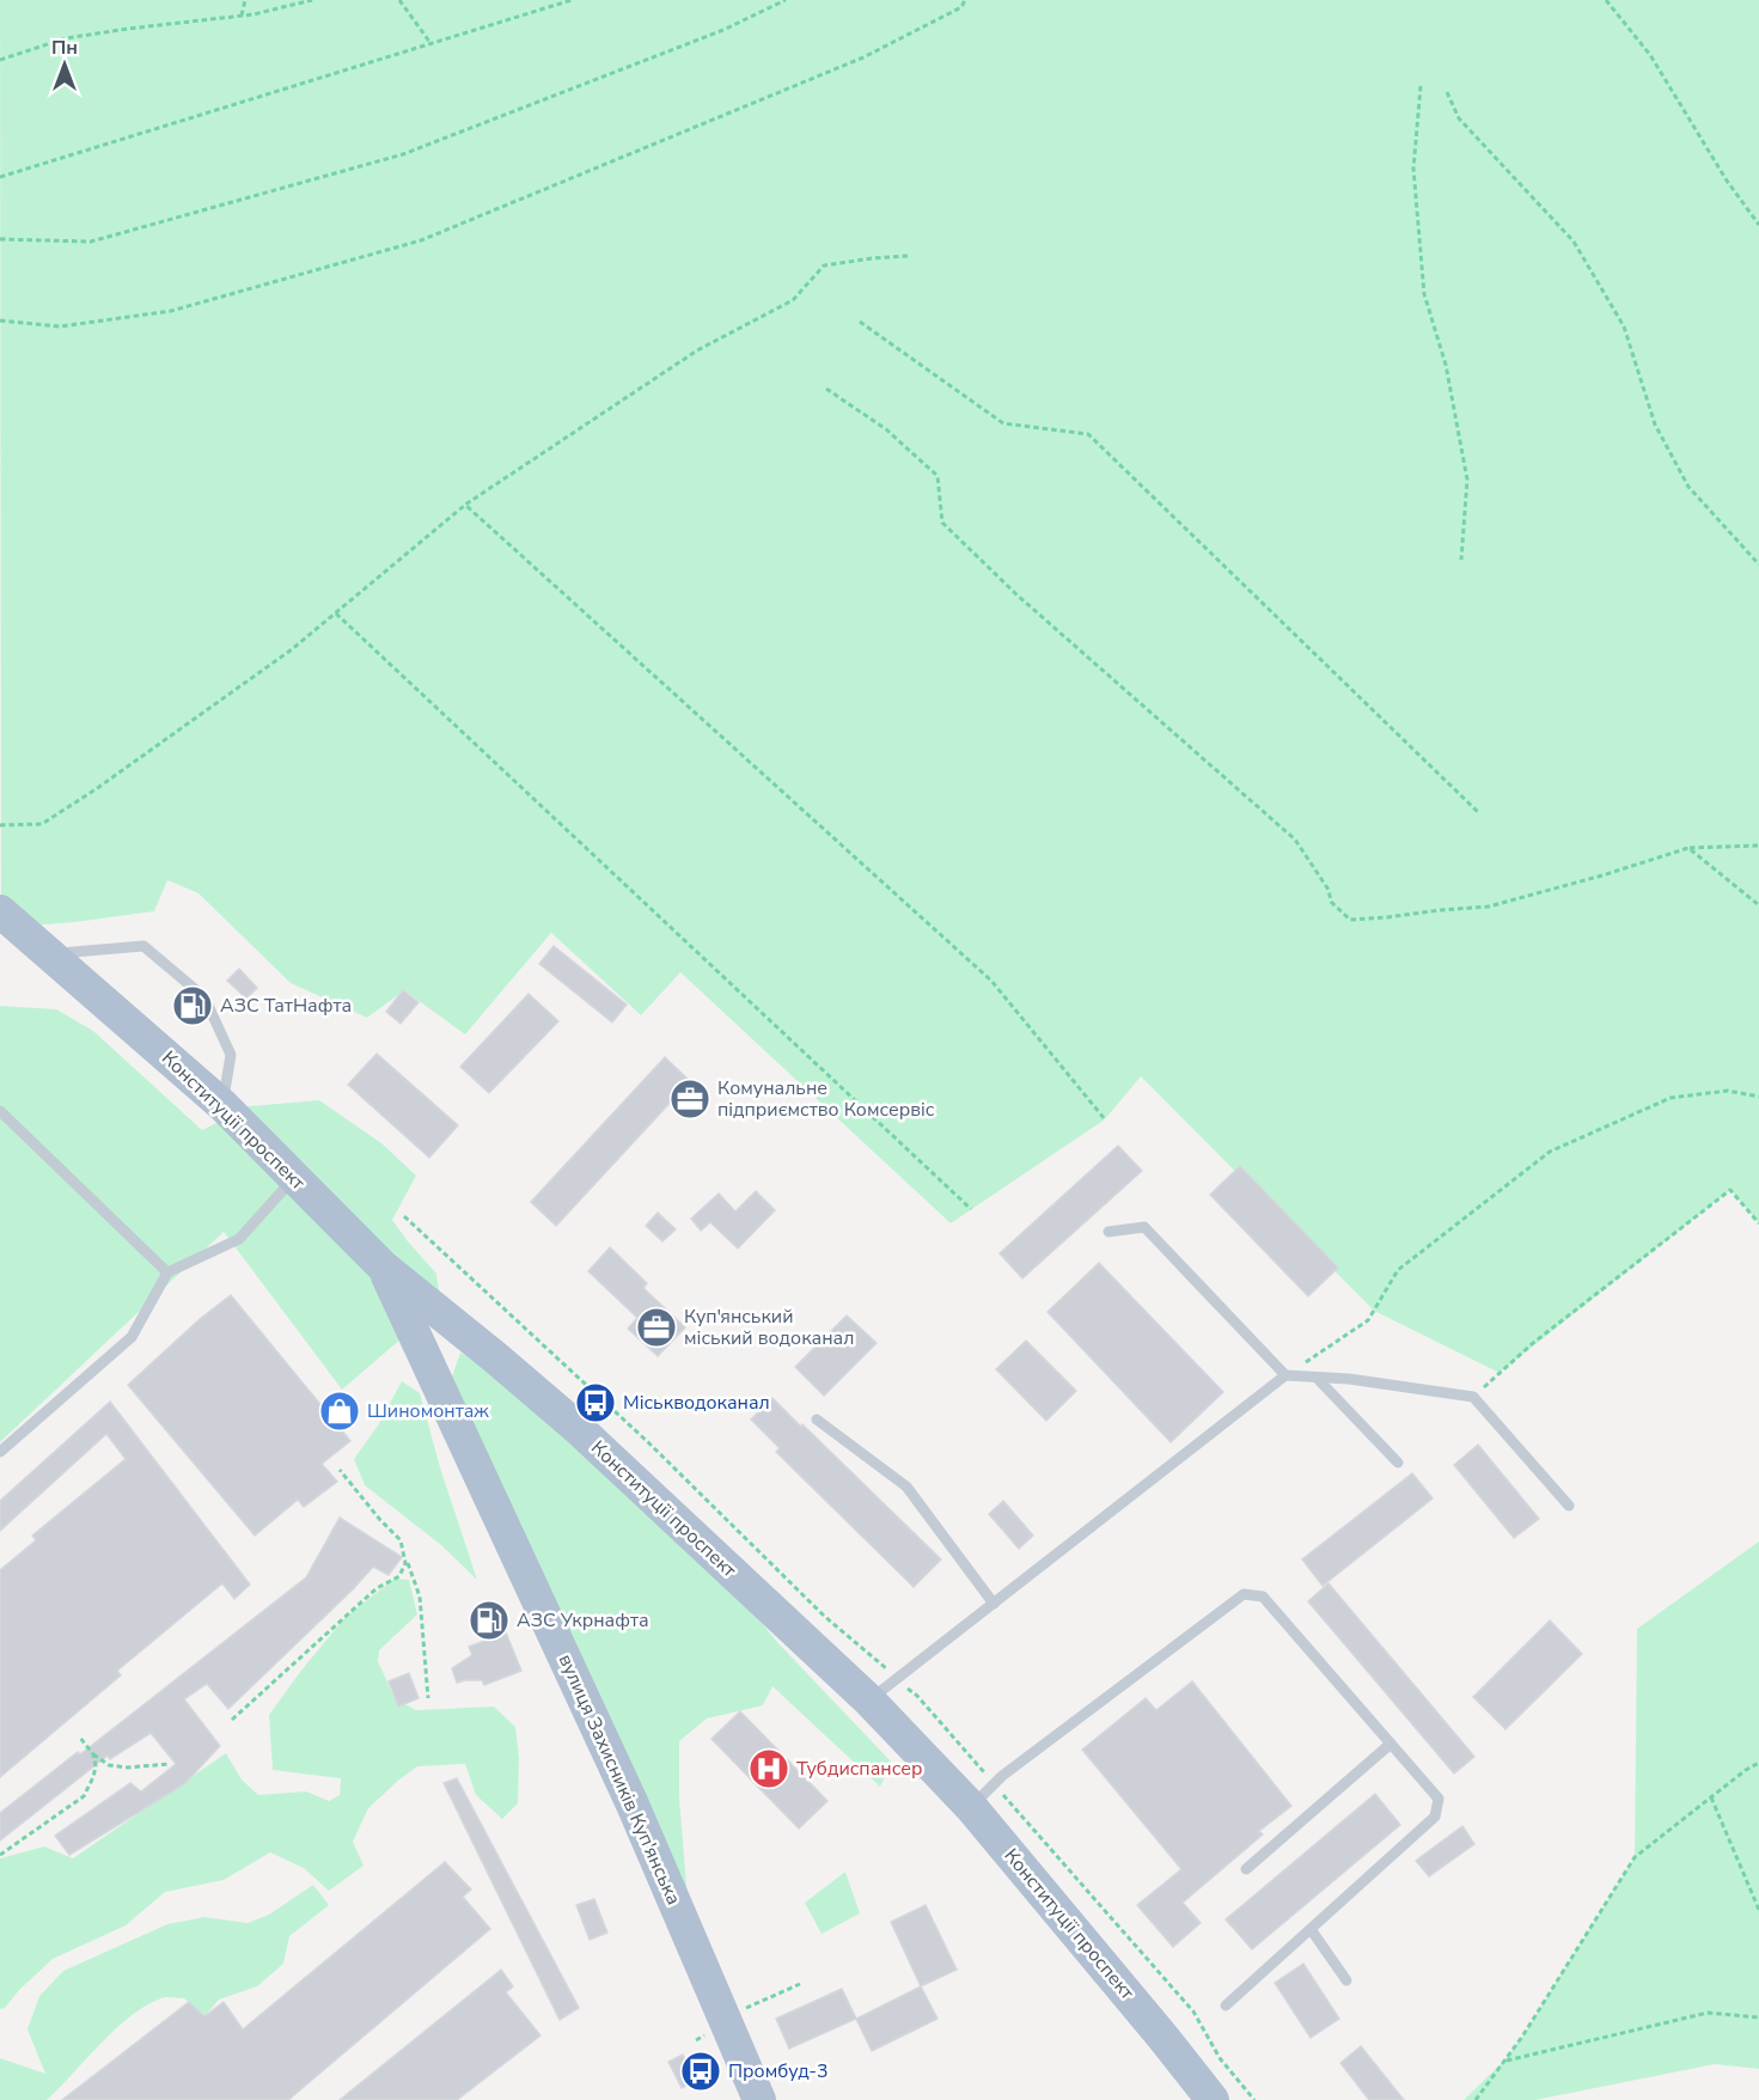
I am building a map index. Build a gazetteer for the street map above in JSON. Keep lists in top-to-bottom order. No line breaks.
{"streets":{"main road":["Конституції проспект","вулиця Захисників Куп'янська"]},"crossings":[["Конституції проспект","вулиця Захисників Куп'янська"]],"places":{"fuel station":["АЗС ТатНафта","АЗС Укрнафта"],"office":["Комунальне пiдприємство Комсервiс","Куп'янський міський водоканал"],"bus stop":["Міськводоканал","Промбуд-3"],"shop":["Шиномонтаж"],"hospital":["Тубдиспансер"]},"north":"top"}
